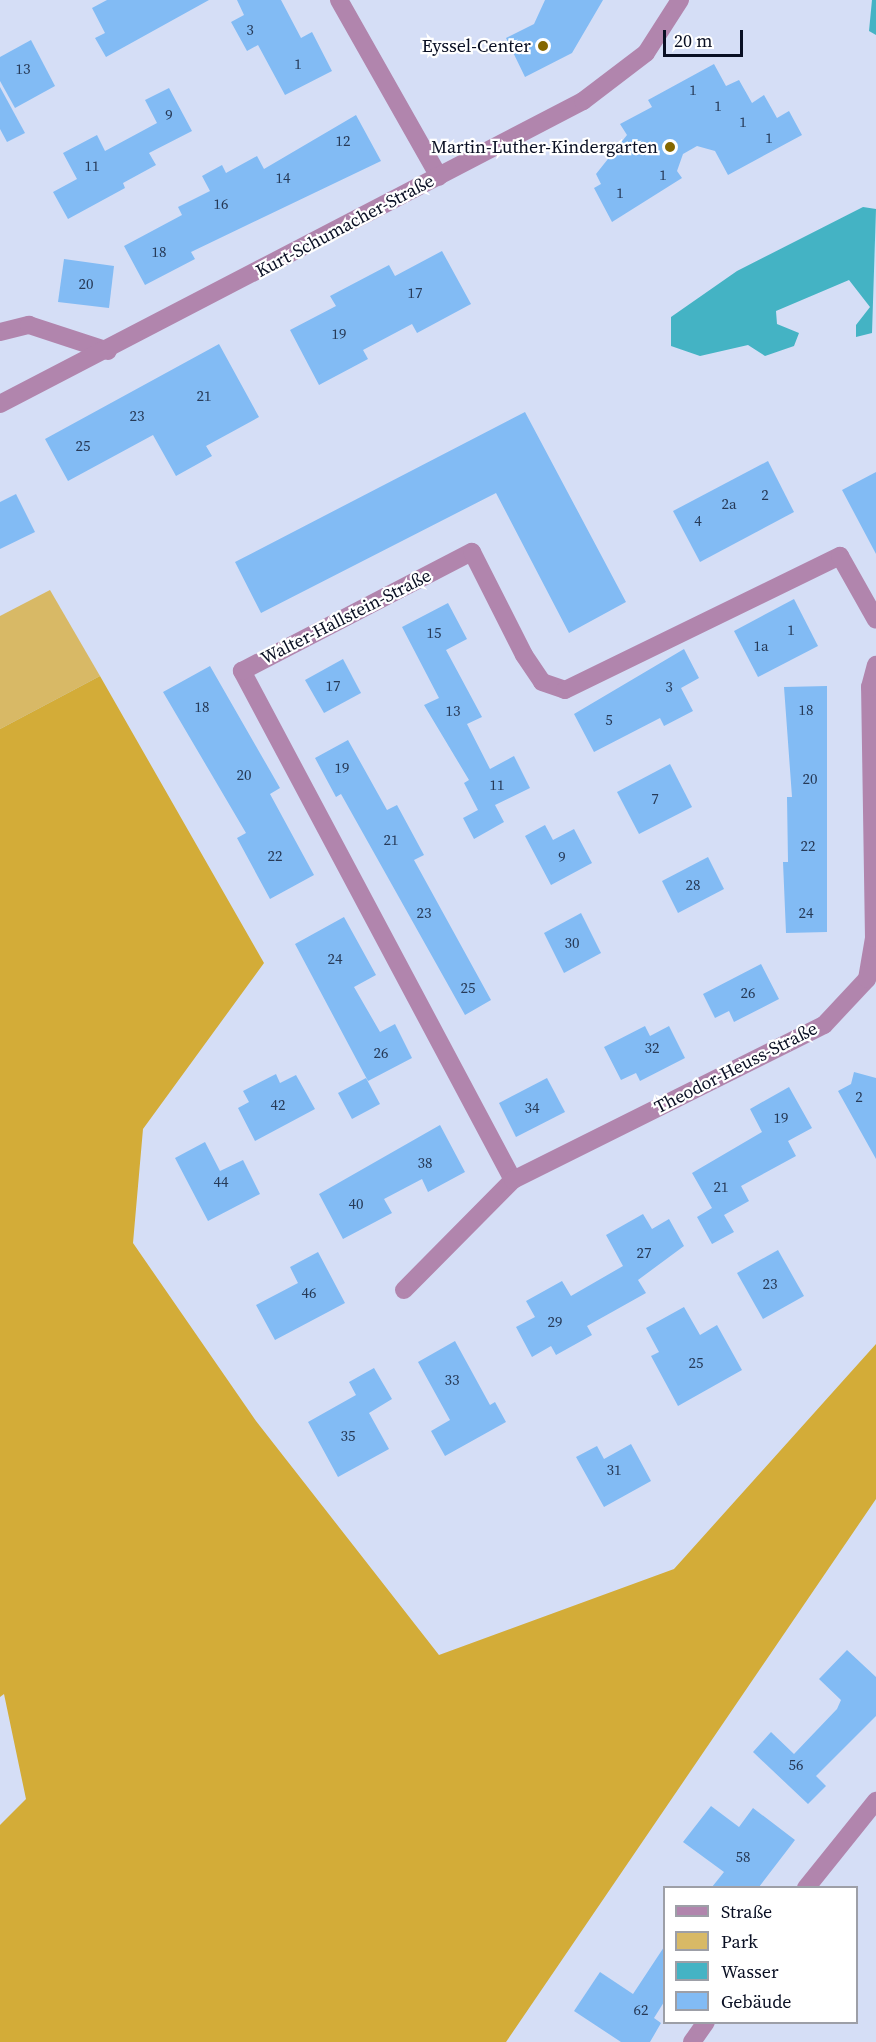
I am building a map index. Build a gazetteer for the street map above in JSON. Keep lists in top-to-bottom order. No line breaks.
{"streets":{"street":["Kurt-Schumacher-Straße","Walter-Hallstein-Straße","Theodor-Heuss-Straße"]},"crossings":[["Walter-Hallstein-Straße","Theodor-Heuss-Straße"]],"places":["Eyssel-Center","Martin-Luther-Kindergarten"],"house_numbers":["3","1","13","1","1","9","1","1","12","11","1","14","1","16","18","20","17","19","21","23","25","2","2a","4","1","15","1a","17","3","18","18","13","5","19","20","20","11","7","21","22","22","9","28","23","24","30","24","25","26","32","26","2","42","34","19","38","44","21","40","27","23","46","29","25","33","35","31","56","58","62"],"legend":["Straße","Park","Wasser","Gebäude"],"scale_bar":"20 m"}
